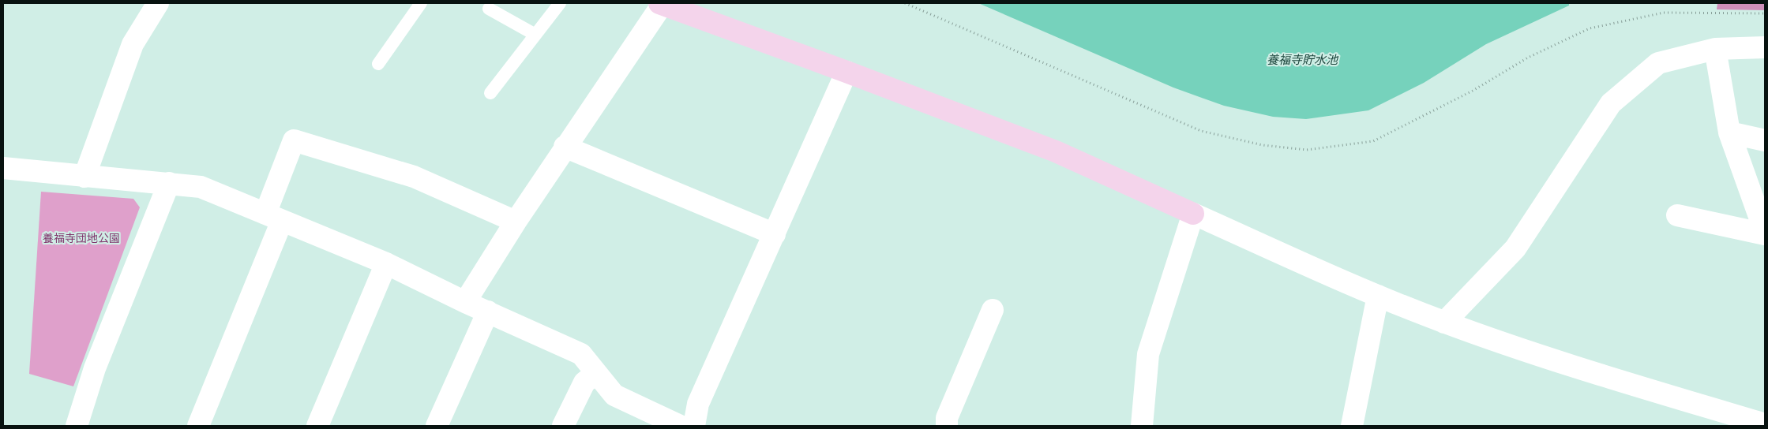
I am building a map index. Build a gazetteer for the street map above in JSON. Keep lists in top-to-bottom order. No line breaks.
{"water":["養福寺貯水池"],"parks":["養福寺団地公園"]}
